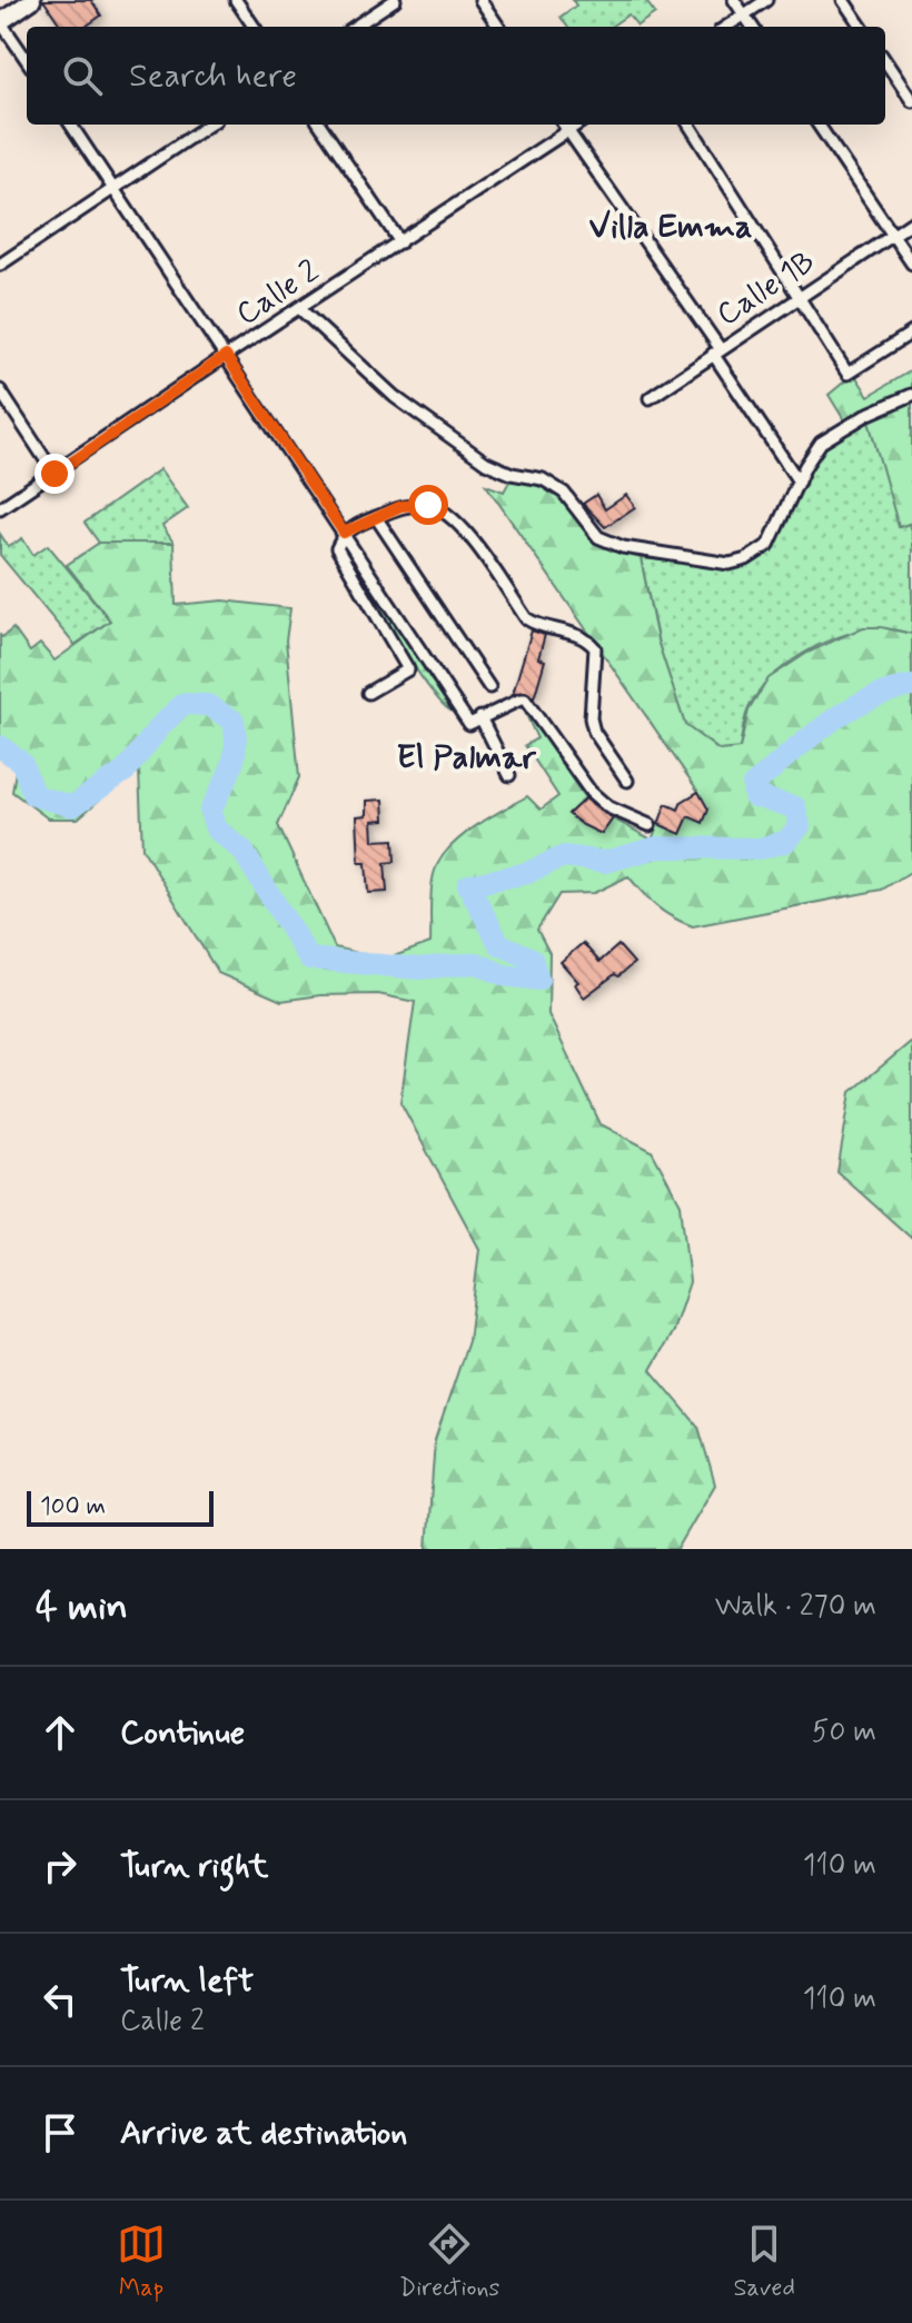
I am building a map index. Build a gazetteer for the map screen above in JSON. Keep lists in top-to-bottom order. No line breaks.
{"streets":{"street":["Calle 1B","Calle 2"]},"districts":["Villa Emma","El Palmar"],"scale_bar":"100 m","page":{"search":"Search here","scale":"100 m","heading":["4 min","Walk · 270 m"],"list":[["Continue","50 m"],["Turn right","110 m"],["Turn left","Calle 2","110 m"],"Arrive at destination"],"nav":["Map","Directions","Saved"]}}
